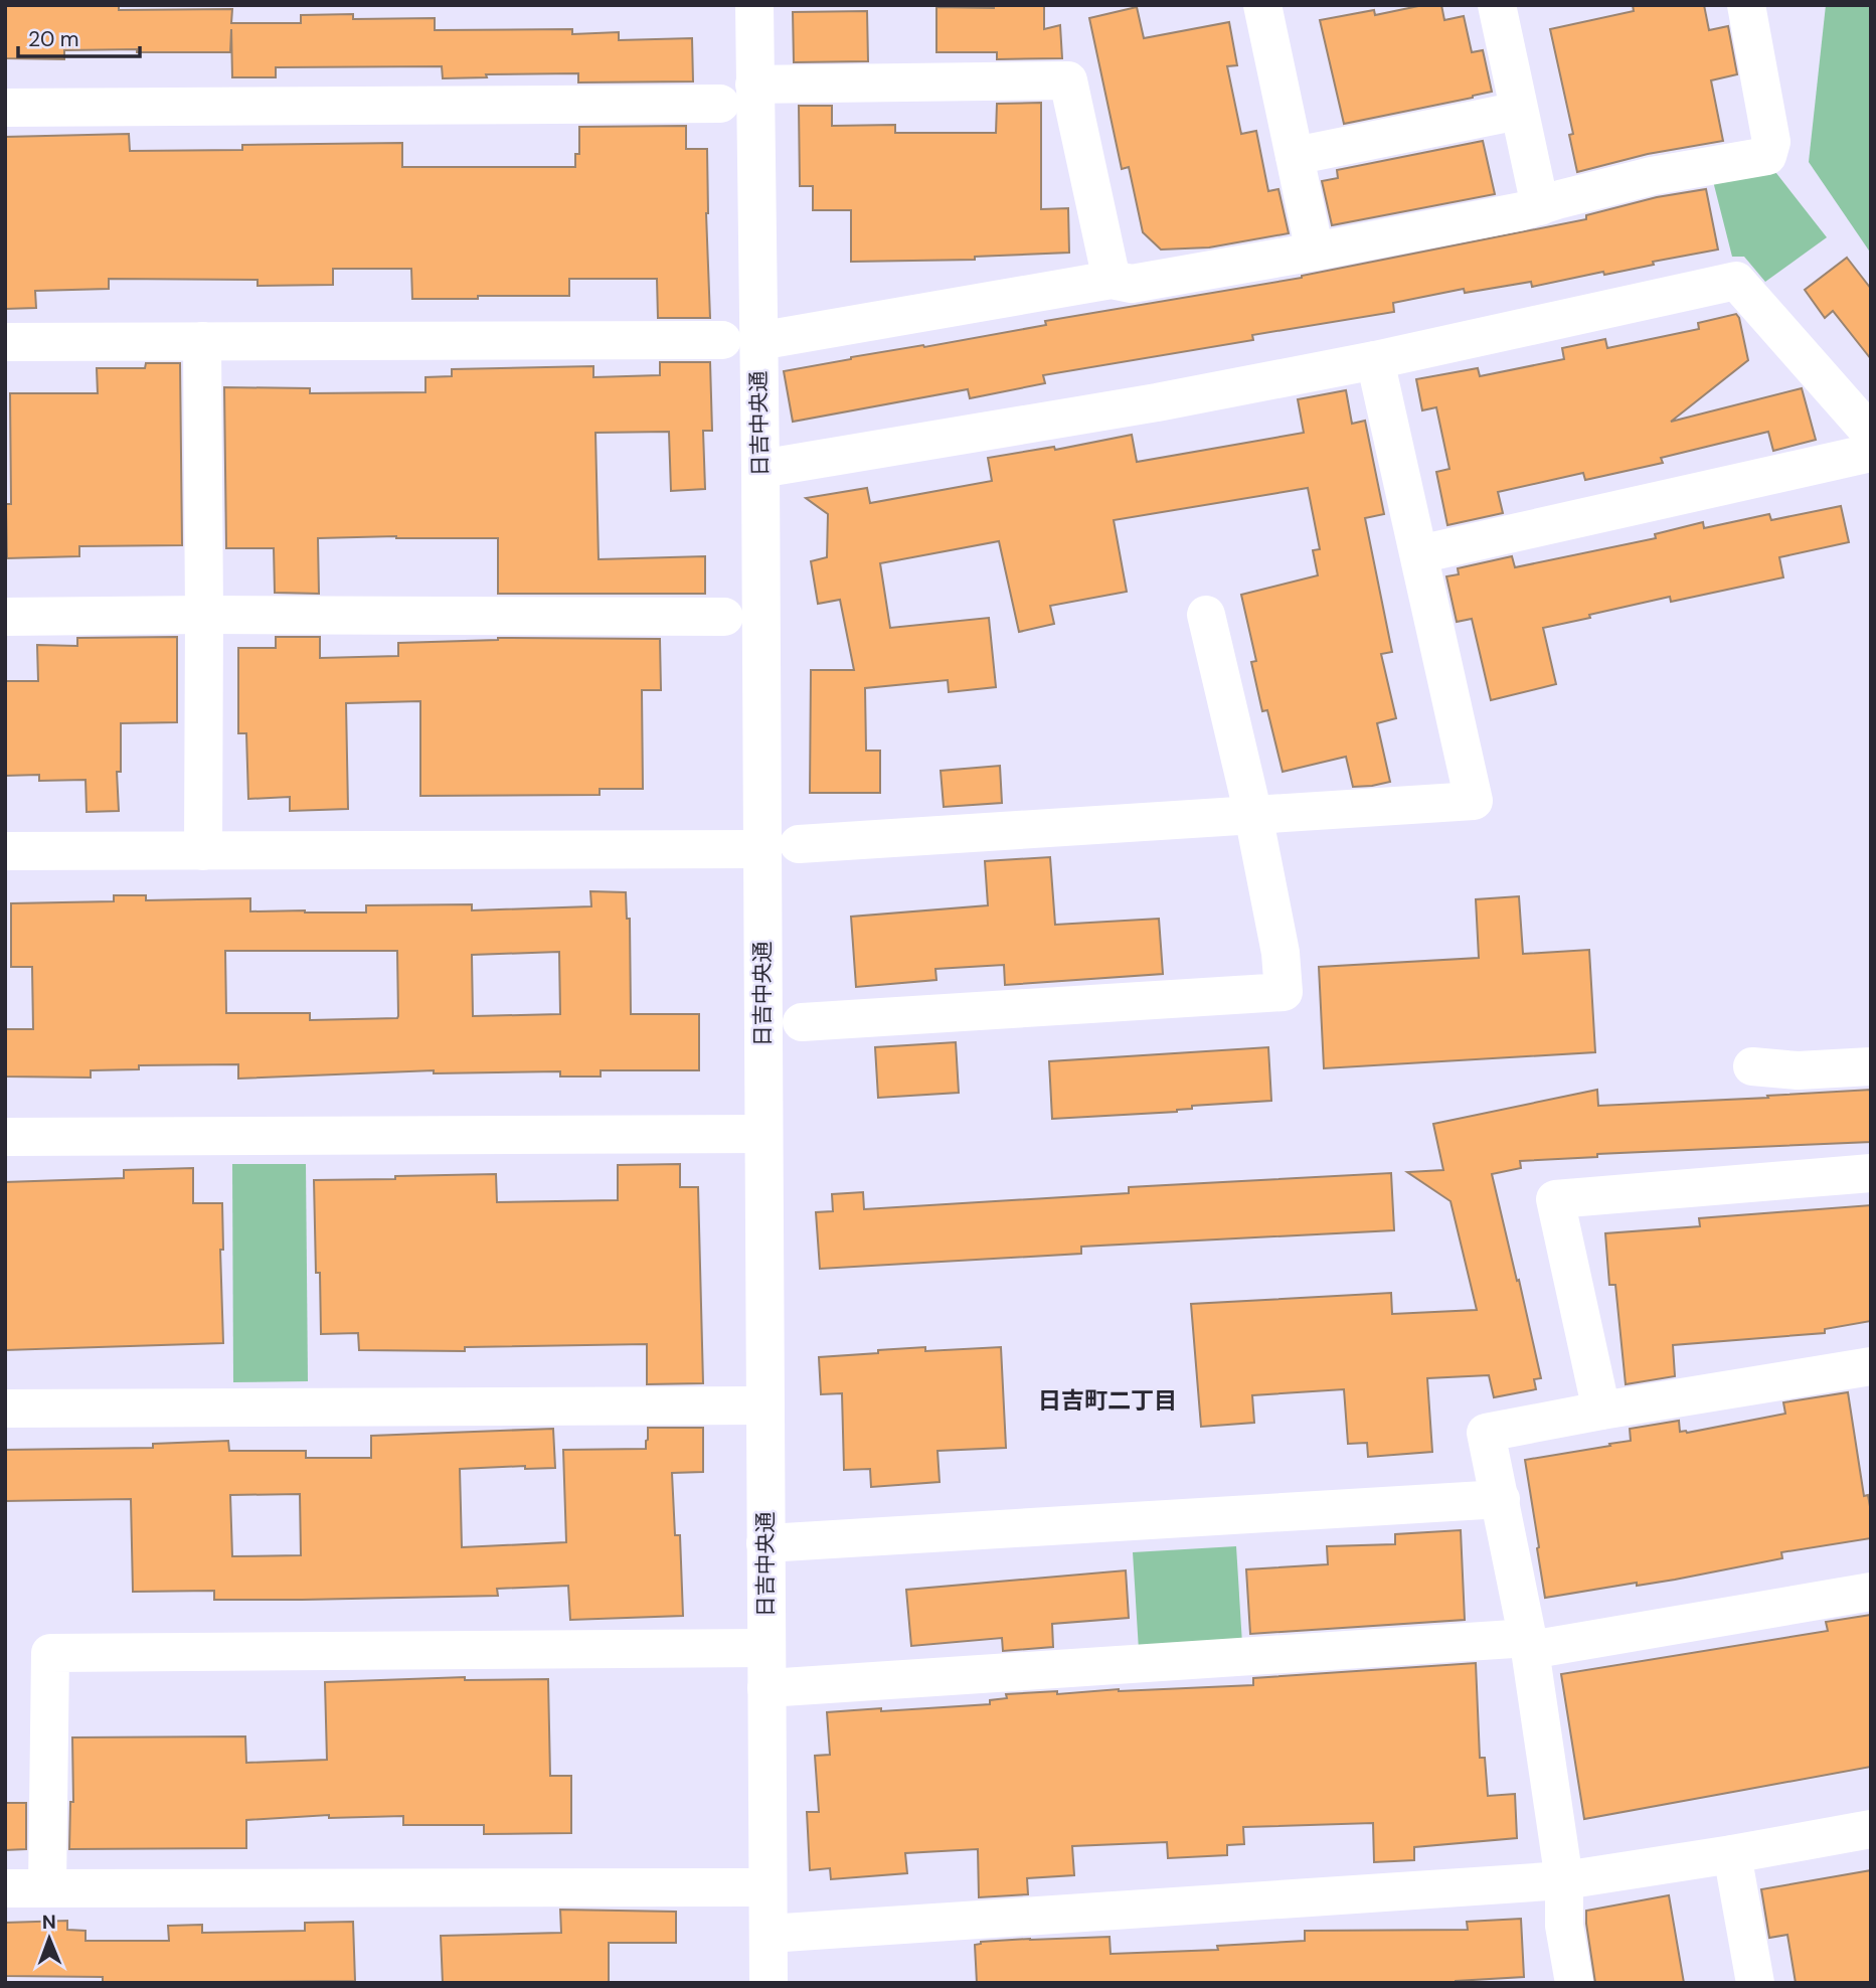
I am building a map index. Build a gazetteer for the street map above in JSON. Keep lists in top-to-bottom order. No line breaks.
{"streets":{"street":["日吉中央通"]},"districts":["日吉町二丁目"],"scale_bar":"20 m","north":"top"}
